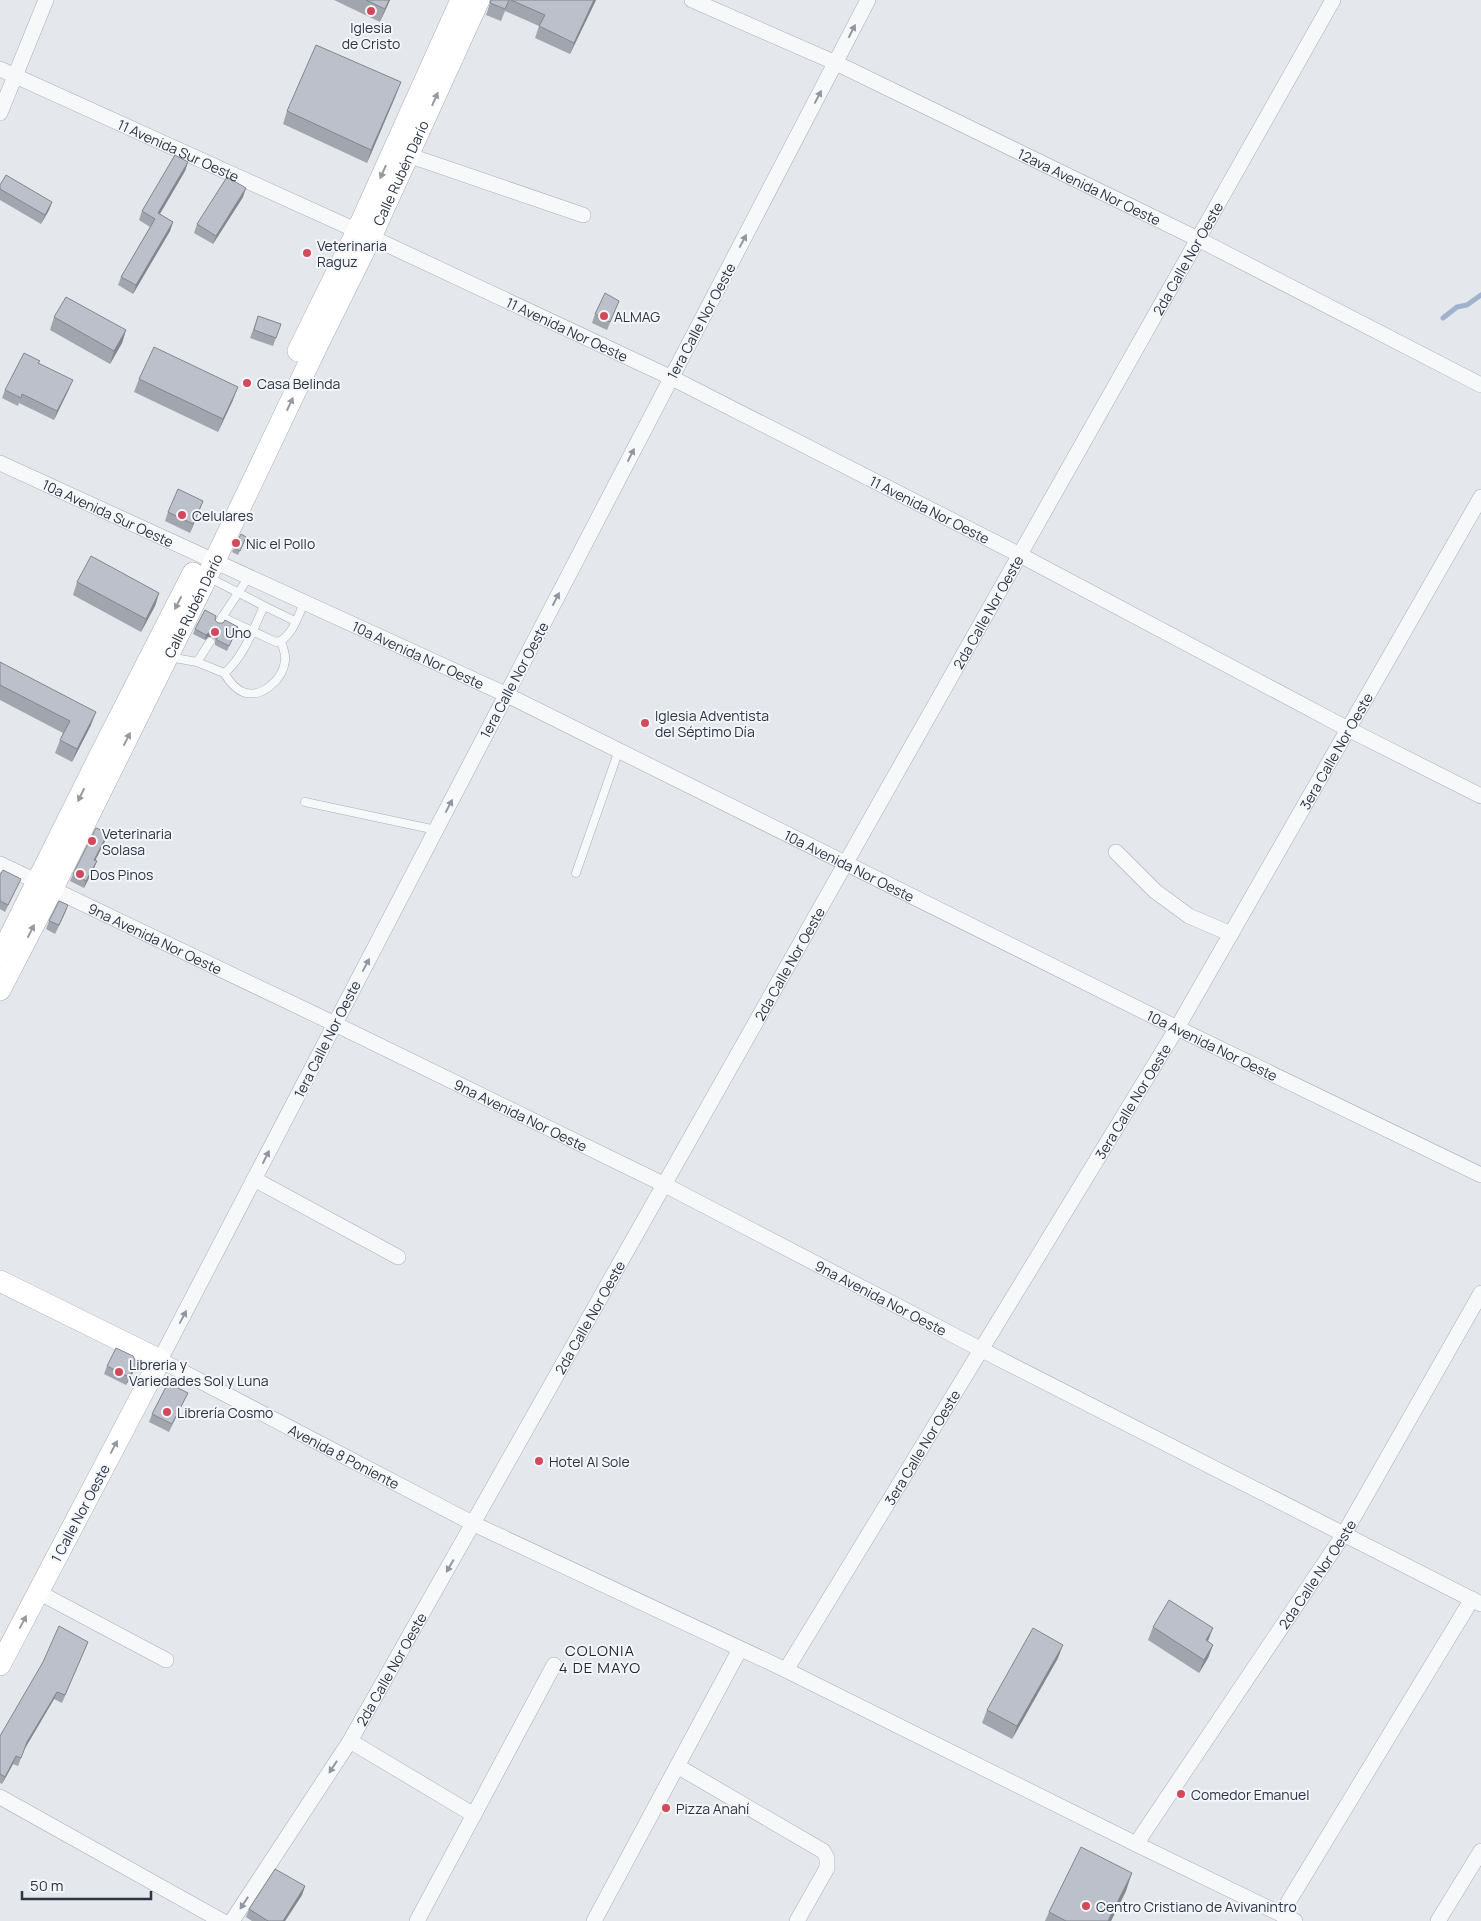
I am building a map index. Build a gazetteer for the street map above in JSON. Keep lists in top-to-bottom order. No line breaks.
{"streets":{"street":["11 Avenida Sur Oeste","Calle Rubén Darío","12ava Avenida Nor Oeste","2da Calle Nor Oeste","1era Calle Nor Oeste","11 Avenida Nor Oeste","10a Avenida Sur Oeste","10a Avenida Nor Oeste","3era Calle Nor Oeste","9na Avenida Nor Oeste","Avenida 8 Poniente","1 Calle Nor Oeste"]},"crossings":[["11 Avenida Sur Oeste","Calle Rubén Darío"],["11 Avenida Sur Oeste","11 Avenida Nor Oeste"],["Calle Rubén Darío","11 Avenida Nor Oeste"],["Calle Rubén Darío","10a Avenida Sur Oeste"],["Calle Rubén Darío","10a Avenida Nor Oeste"],["Calle Rubén Darío","9na Avenida Nor Oeste"],["12ava Avenida Nor Oeste","2da Calle Nor Oeste"],["12ava Avenida Nor Oeste","1era Calle Nor Oeste"],["2da Calle Nor Oeste","11 Avenida Nor Oeste"],["2da Calle Nor Oeste","10a Avenida Nor Oeste"],["2da Calle Nor Oeste","9na Avenida Nor Oeste"],["2da Calle Nor Oeste","Avenida 8 Poniente"],["1era Calle Nor Oeste","11 Avenida Nor Oeste"],["1era Calle Nor Oeste","10a Avenida Nor Oeste"],["1era Calle Nor Oeste","9na Avenida Nor Oeste"],["1era Calle Nor Oeste","Avenida 8 Poniente"],["1era Calle Nor Oeste","1 Calle Nor Oeste"],["11 Avenida Nor Oeste","3era Calle Nor Oeste"],["10a Avenida Sur Oeste","10a Avenida Nor Oeste"],["10a Avenida Nor Oeste","3era Calle Nor Oeste"],["3era Calle Nor Oeste","9na Avenida Nor Oeste"],["3era Calle Nor Oeste","Avenida 8 Poniente"],["Avenida 8 Poniente","1 Calle Nor Oeste"]],"one_way":["1era Calle Nor Oeste","1 Calle Nor Oeste"],"districts":["COLONIA 4 DE MAYO"],"places":["Iglesia de Cristo","Veterinaria Raguz","ALMAG","Casa Belinda","Celulares","Nic el Pollo","Uno","Iglesia Adventista del Séptimo Día","Veterinaria Solasa","Dos Pinos","Libreria y Variedades Sol y Luna","Librería Cosmo","Hotel Al Sole","Comedor Emanuel","Pizza Anahí","Centro Cristiano de Avivanintro"],"scale_bar":"50 m"}
